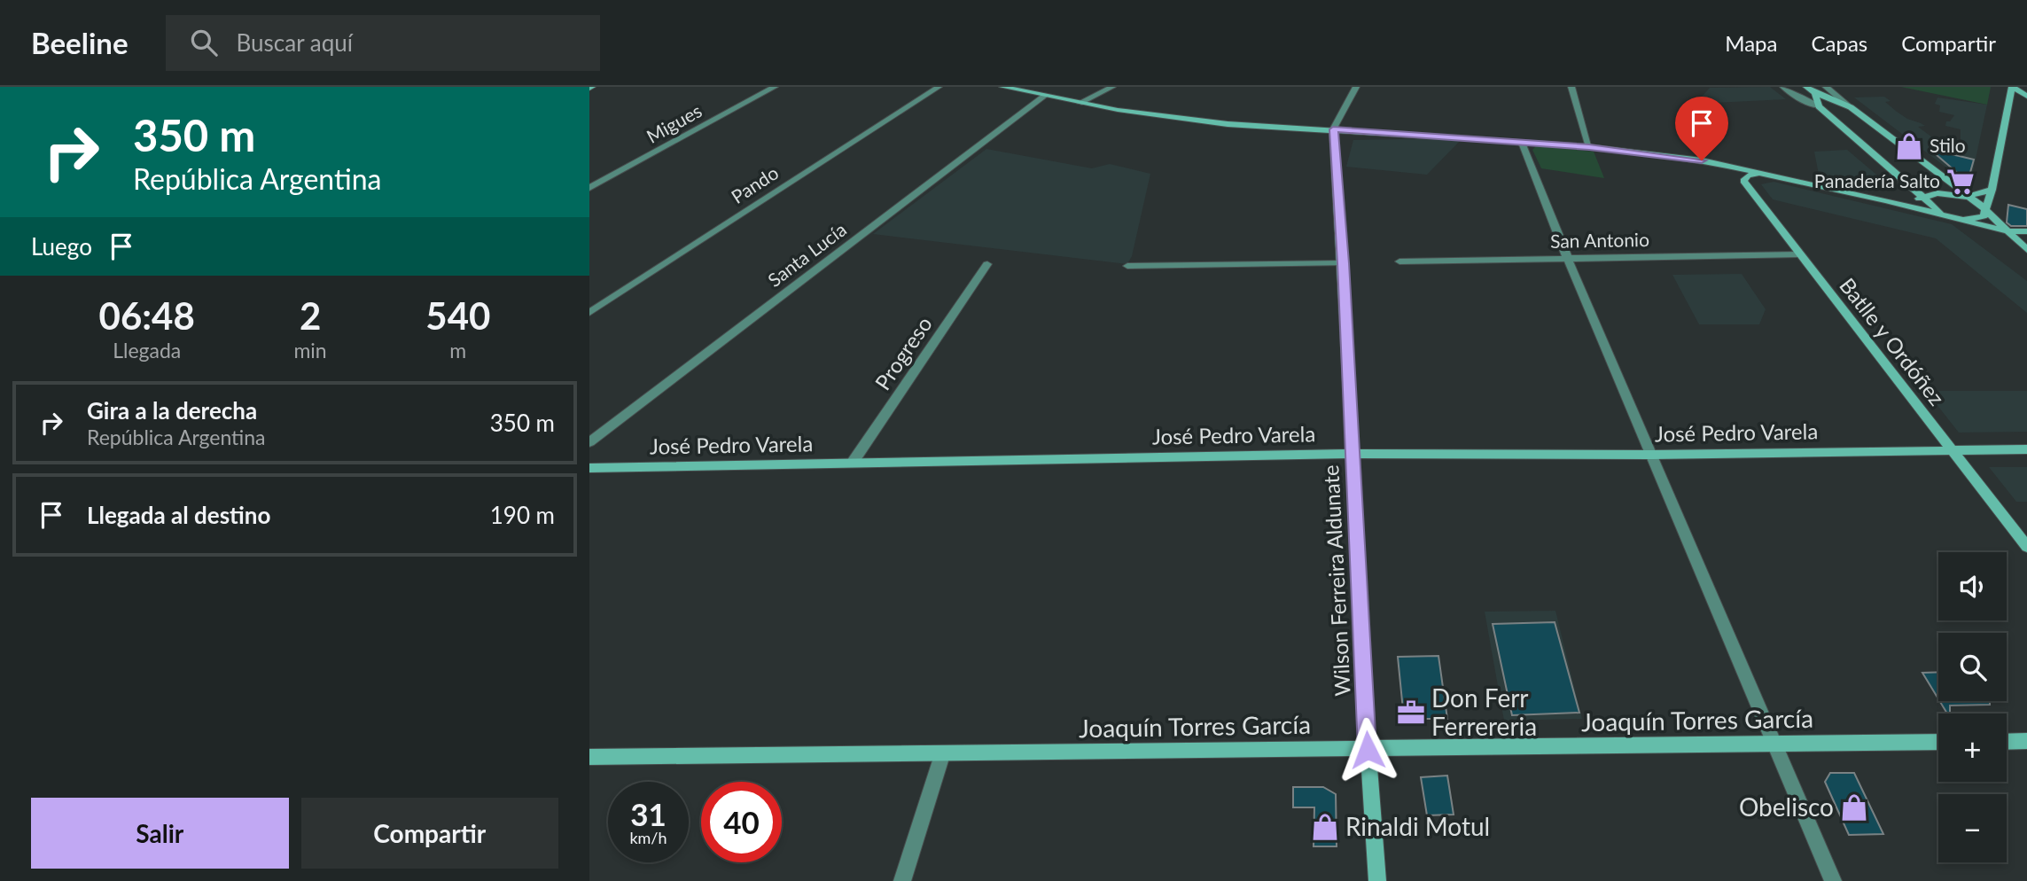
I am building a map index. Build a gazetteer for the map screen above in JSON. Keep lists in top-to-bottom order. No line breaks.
{"streets":{"street":["Migues","Pando","San Antonio","Santa Lucía","Batlle y Ordóñez","Progreso","José Pedro Varela","Wilson Ferreira Aldunate","Joaquín Torres García"]},"crossings":[["San Antonio","Batlle y Ordóñez"],["Batlle y Ordóñez","José Pedro Varela"],["Progreso","José Pedro Varela"],["José Pedro Varela","Wilson Ferreira Aldunate"],["Wilson Ferreira Aldunate","Joaquín Torres García"]],"places":{"shop":["Stilo","Obelisco","Rinaldi Motul"],"supermarket":["Panadería Salto"],"office":["Don Ferr Ferrereria"]},"page":{"header":"Beeline","search":"Buscar aquí","nav":["Mapa","Capas","Compartir"],"turn":["350 m","República Argentina"],"then":"Luego","eta":["06:48","Llegada","2","min","540","m"],"list":[{"name":"Gira a la derecha","note":"República Argentina","value":"350 m"},{"name":"Llegada al destino","value":"190 m"}],"map_buttons":["+","−"],"speed":"31 km/h","limit":"40","buttons":["Salir","Compartir"]}}
